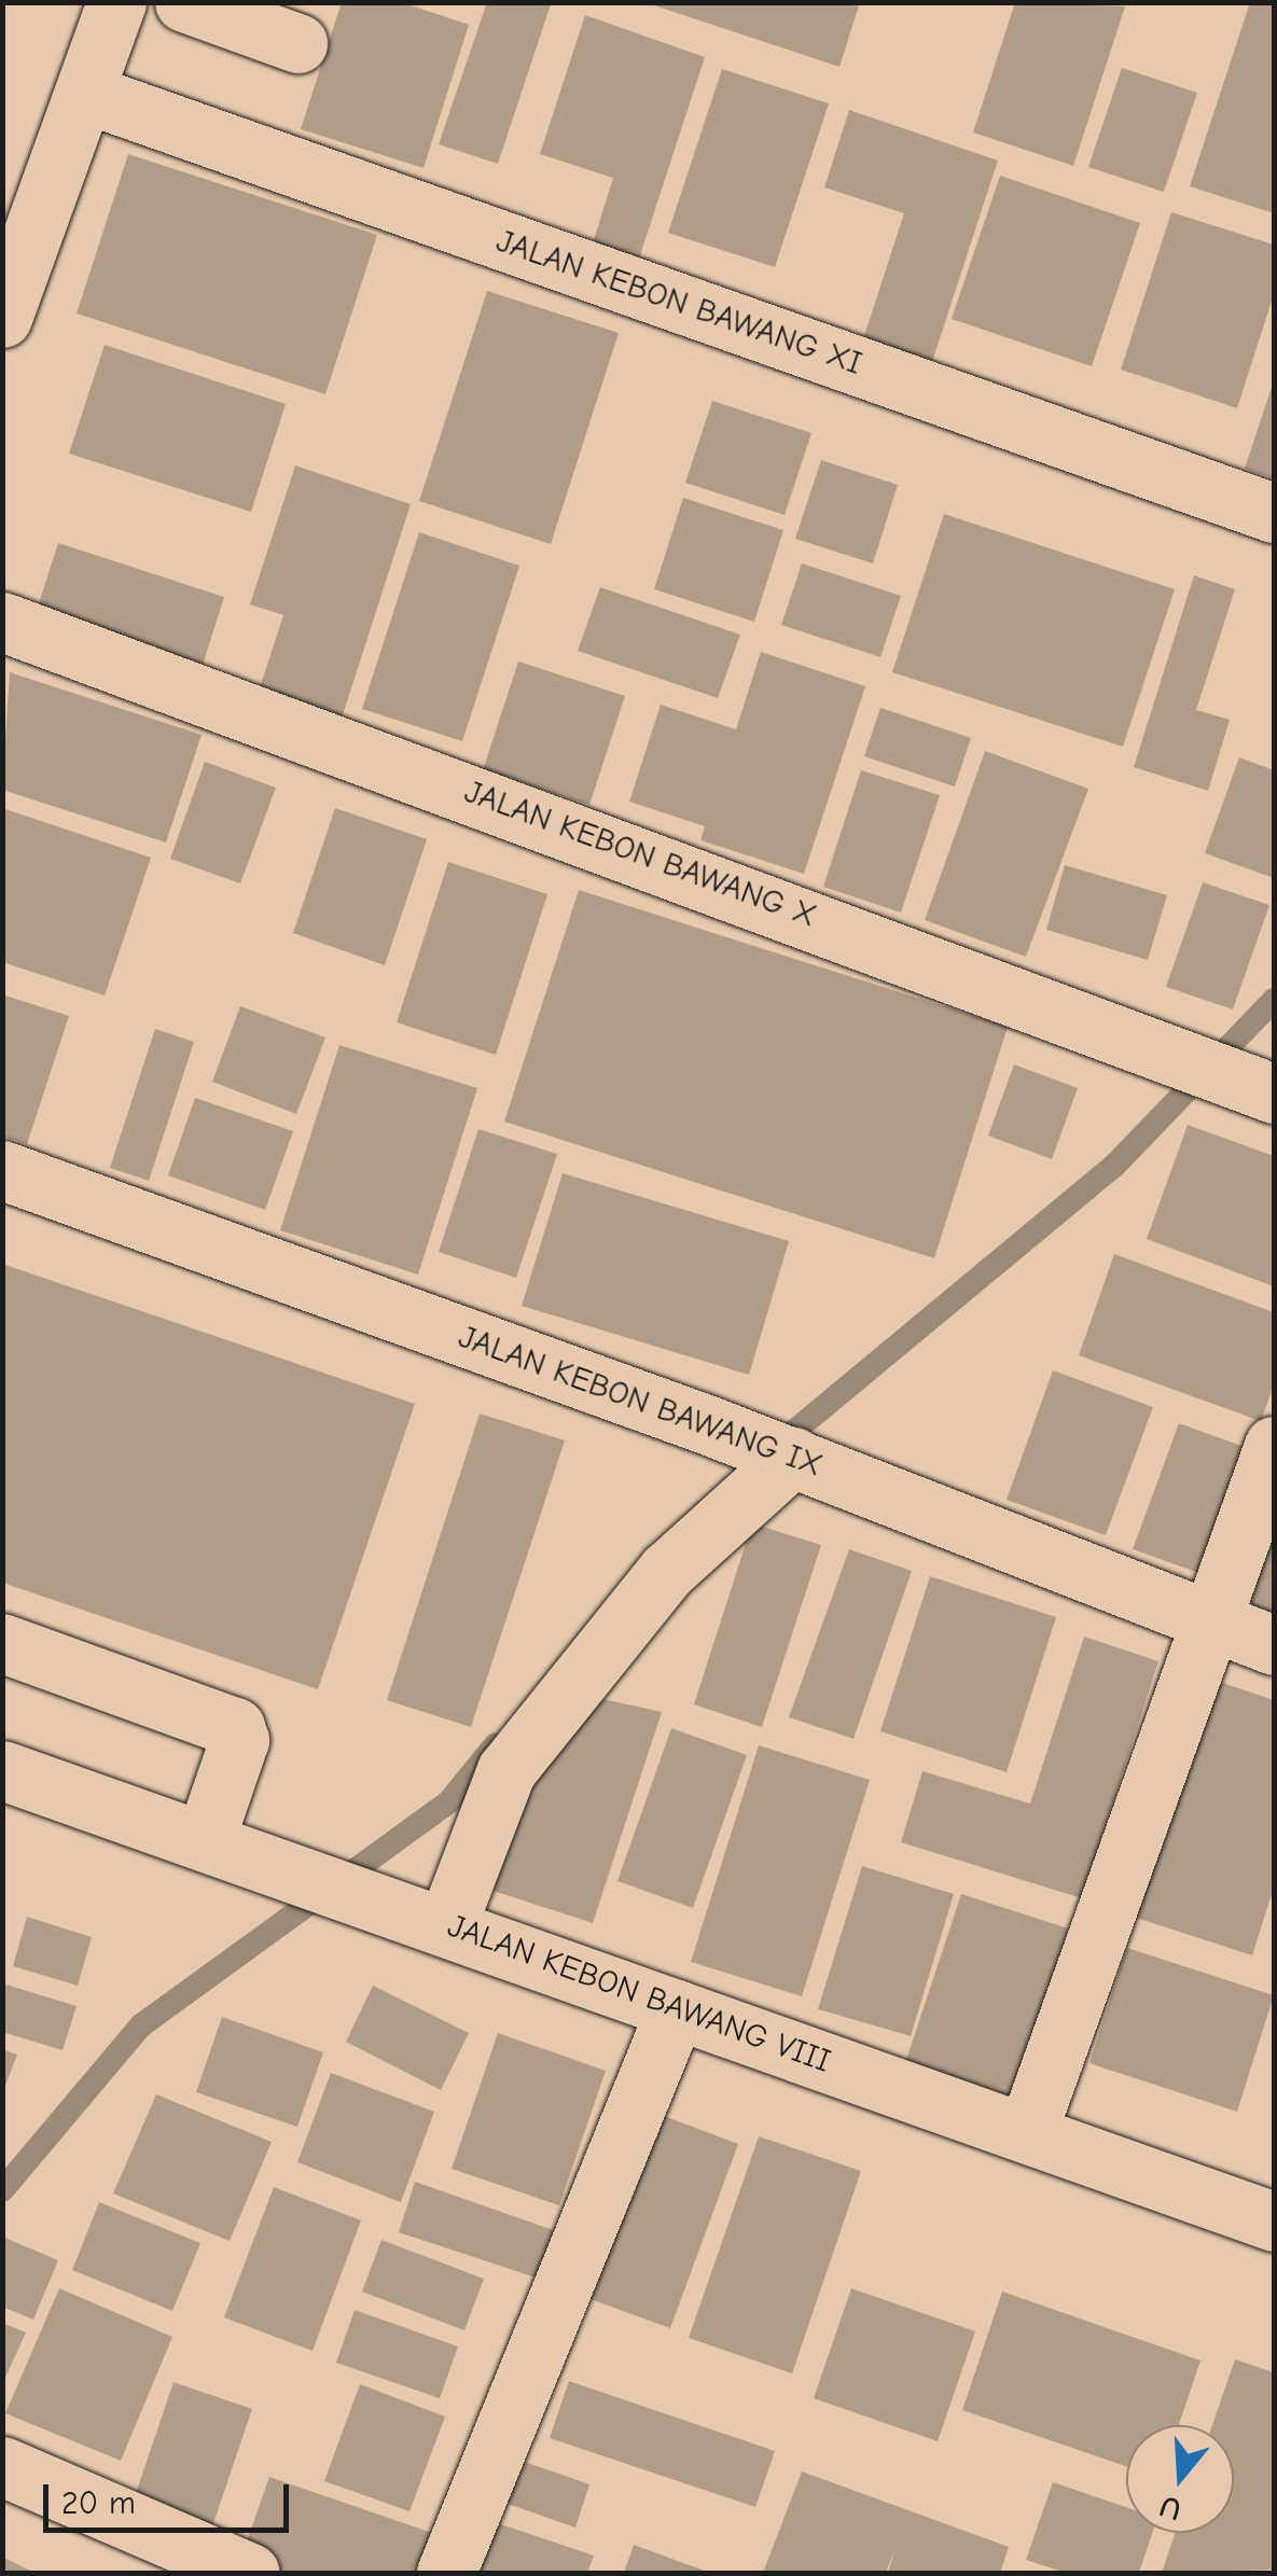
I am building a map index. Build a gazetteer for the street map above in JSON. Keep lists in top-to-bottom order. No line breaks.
{"streets":{"street":["JALAN KEBON BAWANG XI","JALAN KEBON BAWANG X","JALAN KEBON BAWANG IX","JALAN KEBON BAWANG VIII"]},"scale_bar":"20 m","north":"bottom"}
